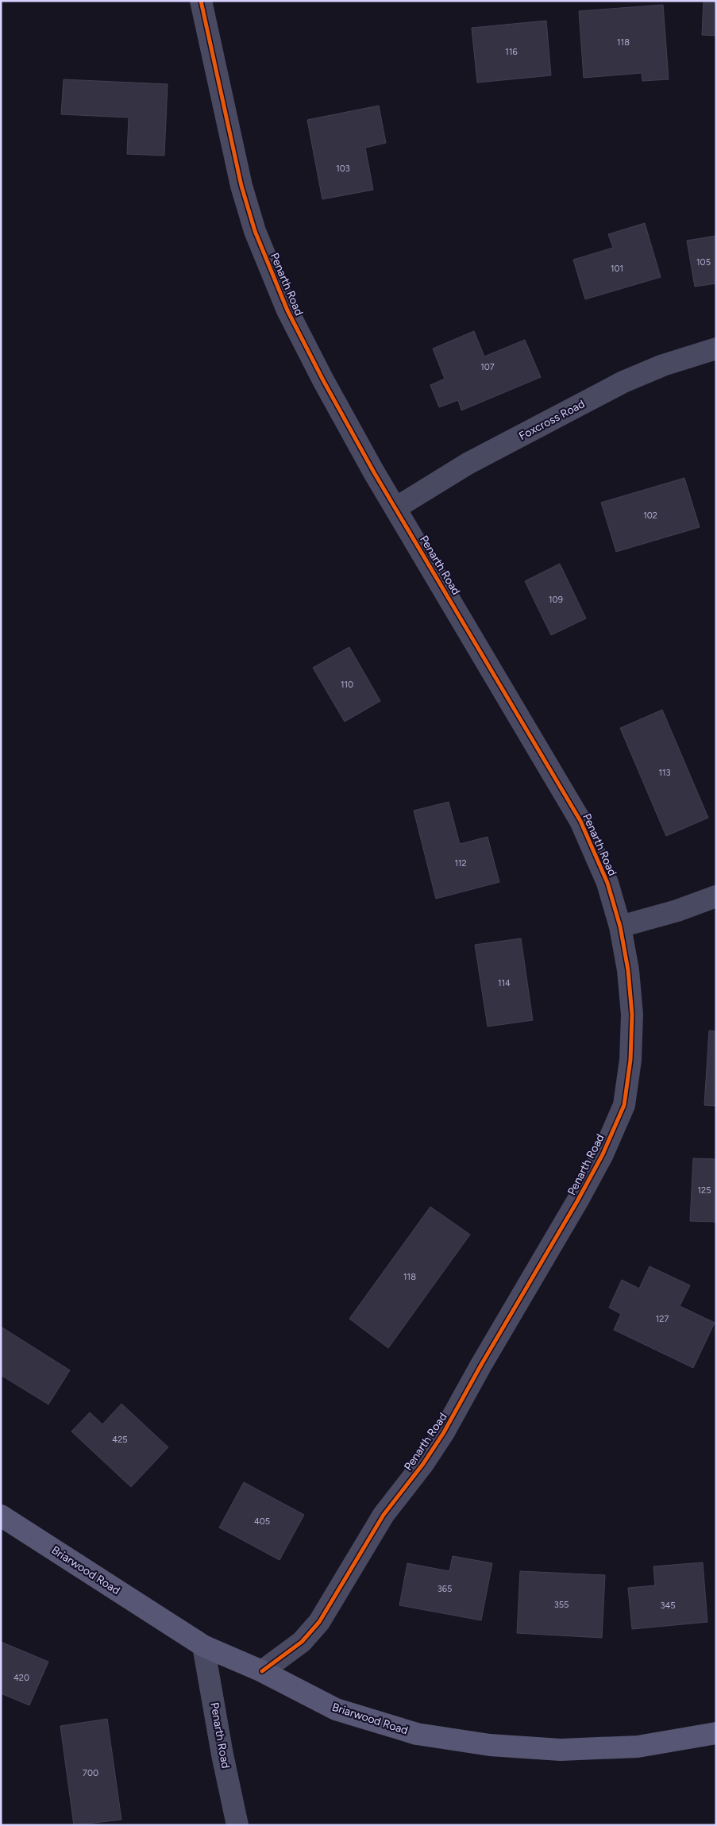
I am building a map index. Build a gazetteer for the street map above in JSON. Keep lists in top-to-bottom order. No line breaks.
{"streets":{"street":["Penarth Road","Foxcross Road","Briarwood Road"]},"crossings":[["Penarth Road","Foxcross Road"],["Penarth Road","Briarwood Road"]],"house_numbers":["118","116","103","105","101","107","102","109","110","113","112","114","125","118","127","425","405","365","355","345","420","700"]}
